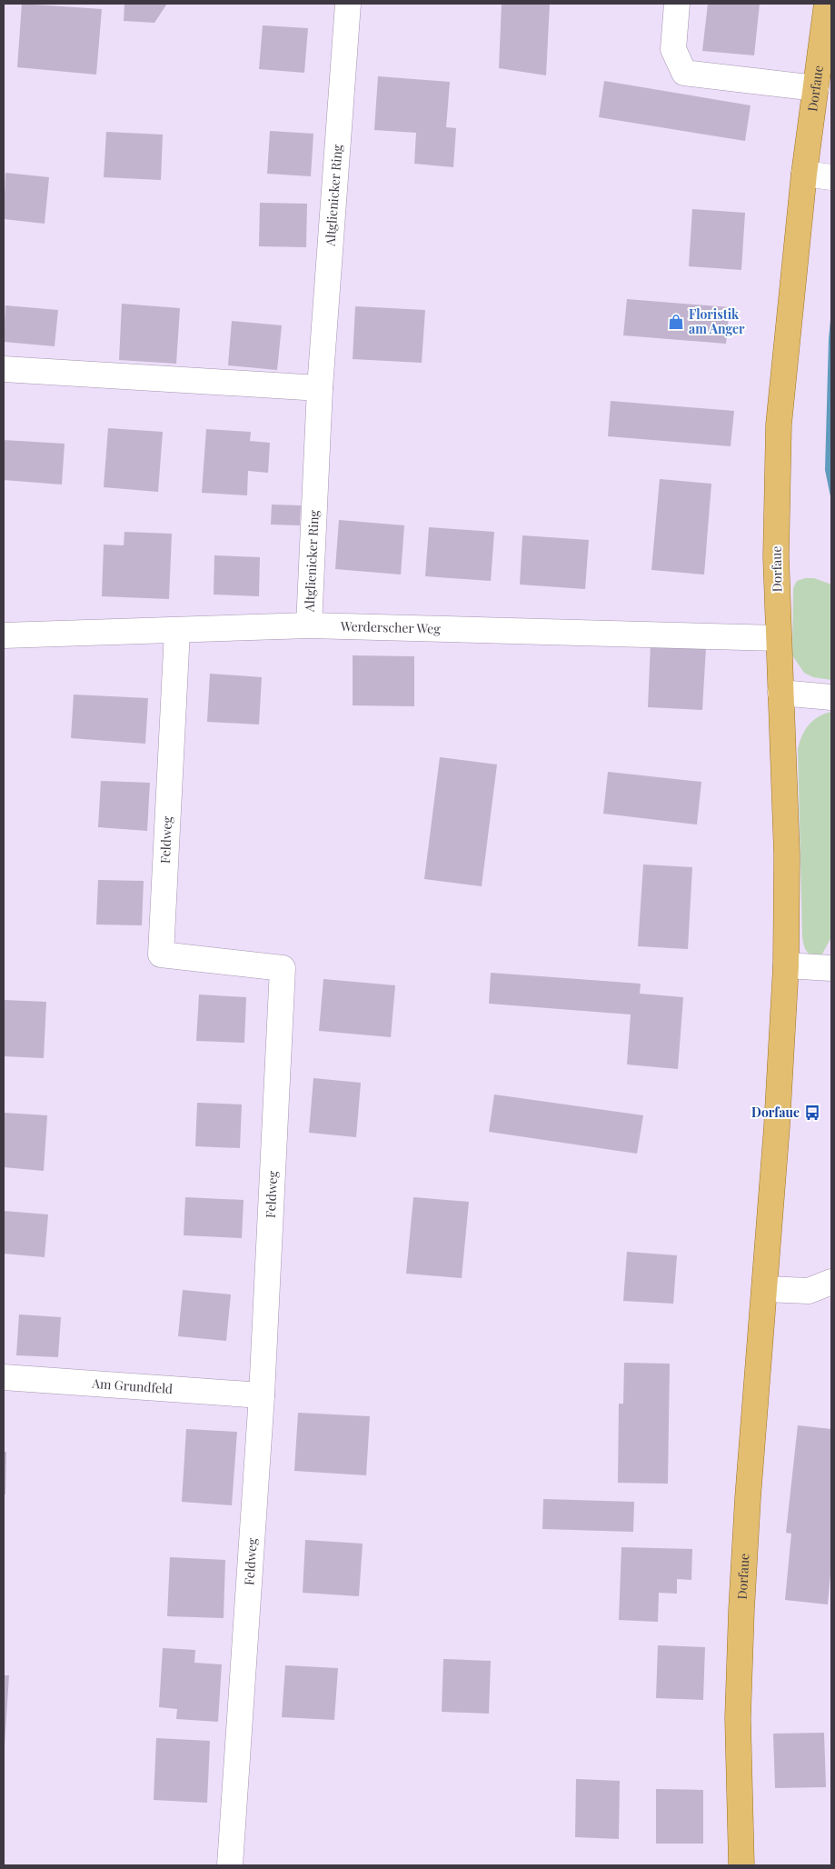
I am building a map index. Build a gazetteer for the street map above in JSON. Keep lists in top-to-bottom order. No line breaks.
{"streets":{"main road":["Dorfaue"],"street":["Altglienicker Ring","Werderscher Weg","Feldweg","Am Grundfeld"]},"crossings":[["Dorfaue","Werderscher Weg"],["Altglienicker Ring","Werderscher Weg"],["Werderscher Weg","Feldweg"],["Feldweg","Am Grundfeld"]],"places":{"shop":["Floristik am Anger"],"bus stop":["Dorfaue"]}}
